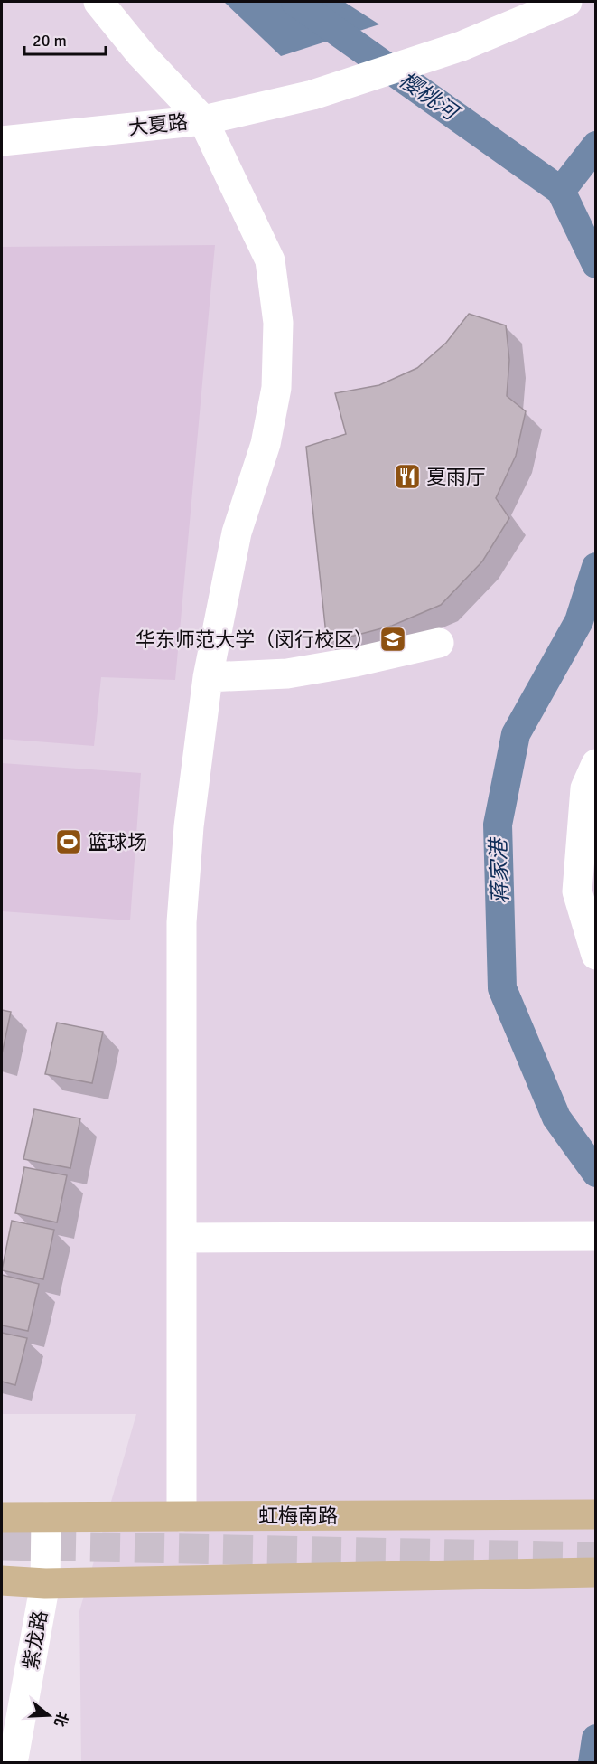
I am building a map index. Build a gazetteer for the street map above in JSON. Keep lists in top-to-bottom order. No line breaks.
{"streets":{"main road":["虹梅南路"],"street":["大夏路","紫龙路"]},"crossings":[["虹梅南路","紫龙路"]],"water":["樱桃河","蒋家港"],"places":{"restaurant":["夏雨厅"],"school or university":["华东师范大学（闵行校区）"],"sports":["篮球场"]},"scale_bar":"20 m","north":"right"}
